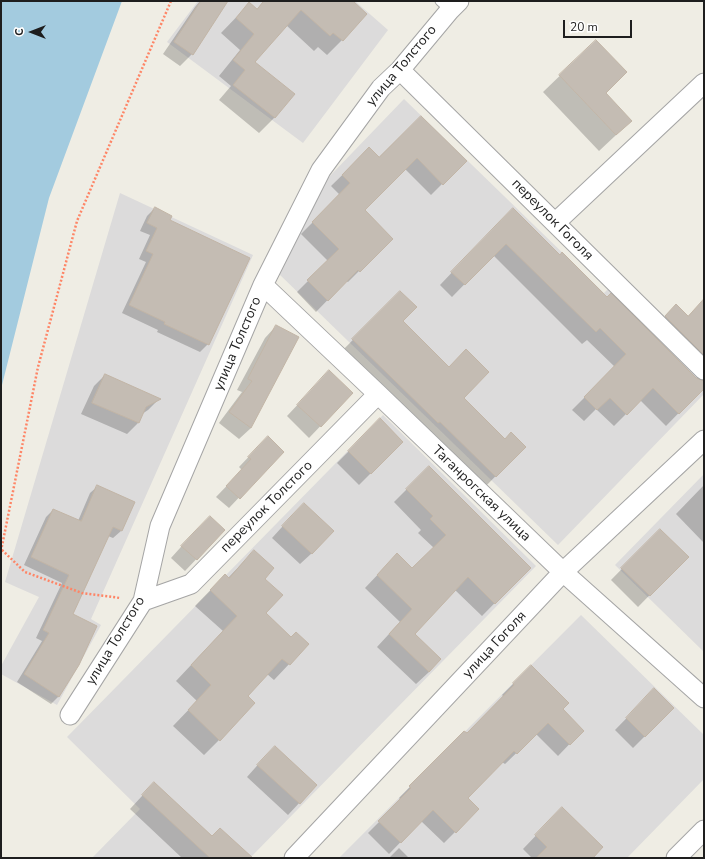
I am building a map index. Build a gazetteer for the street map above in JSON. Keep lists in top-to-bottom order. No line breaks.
{"streets":{"street":["улица Толстого","переулок Гоголя","Таганрогская улица","переулок Толстого","улица Гоголя"]},"crossings":[["улица Толстого","переулок Гоголя"],["улица Толстого","Таганрогская улица"],["улица Толстого","переулок Толстого"],["Таганрогская улица","переулок Толстого"],["Таганрогская улица","улица Гоголя"]],"scale_bar":"20 m","north":"left"}
